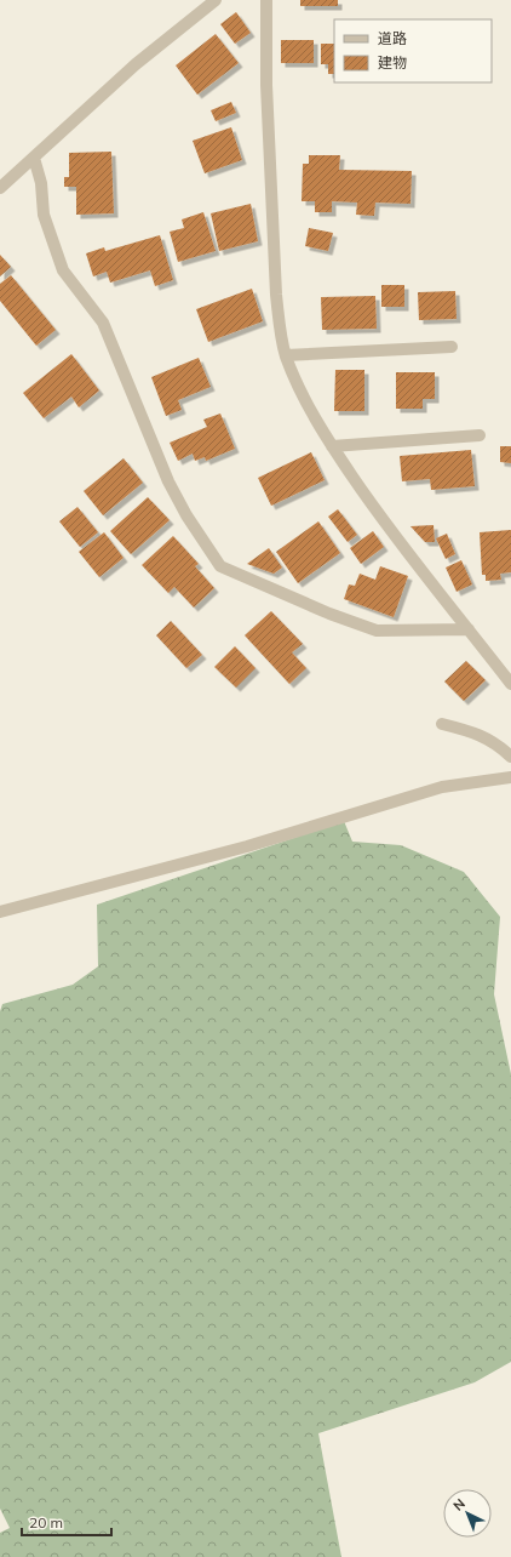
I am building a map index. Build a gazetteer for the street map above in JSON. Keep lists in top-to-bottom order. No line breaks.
{"legend":["道路","建物"],"scale_bar":"20 m","north":"top left"}
